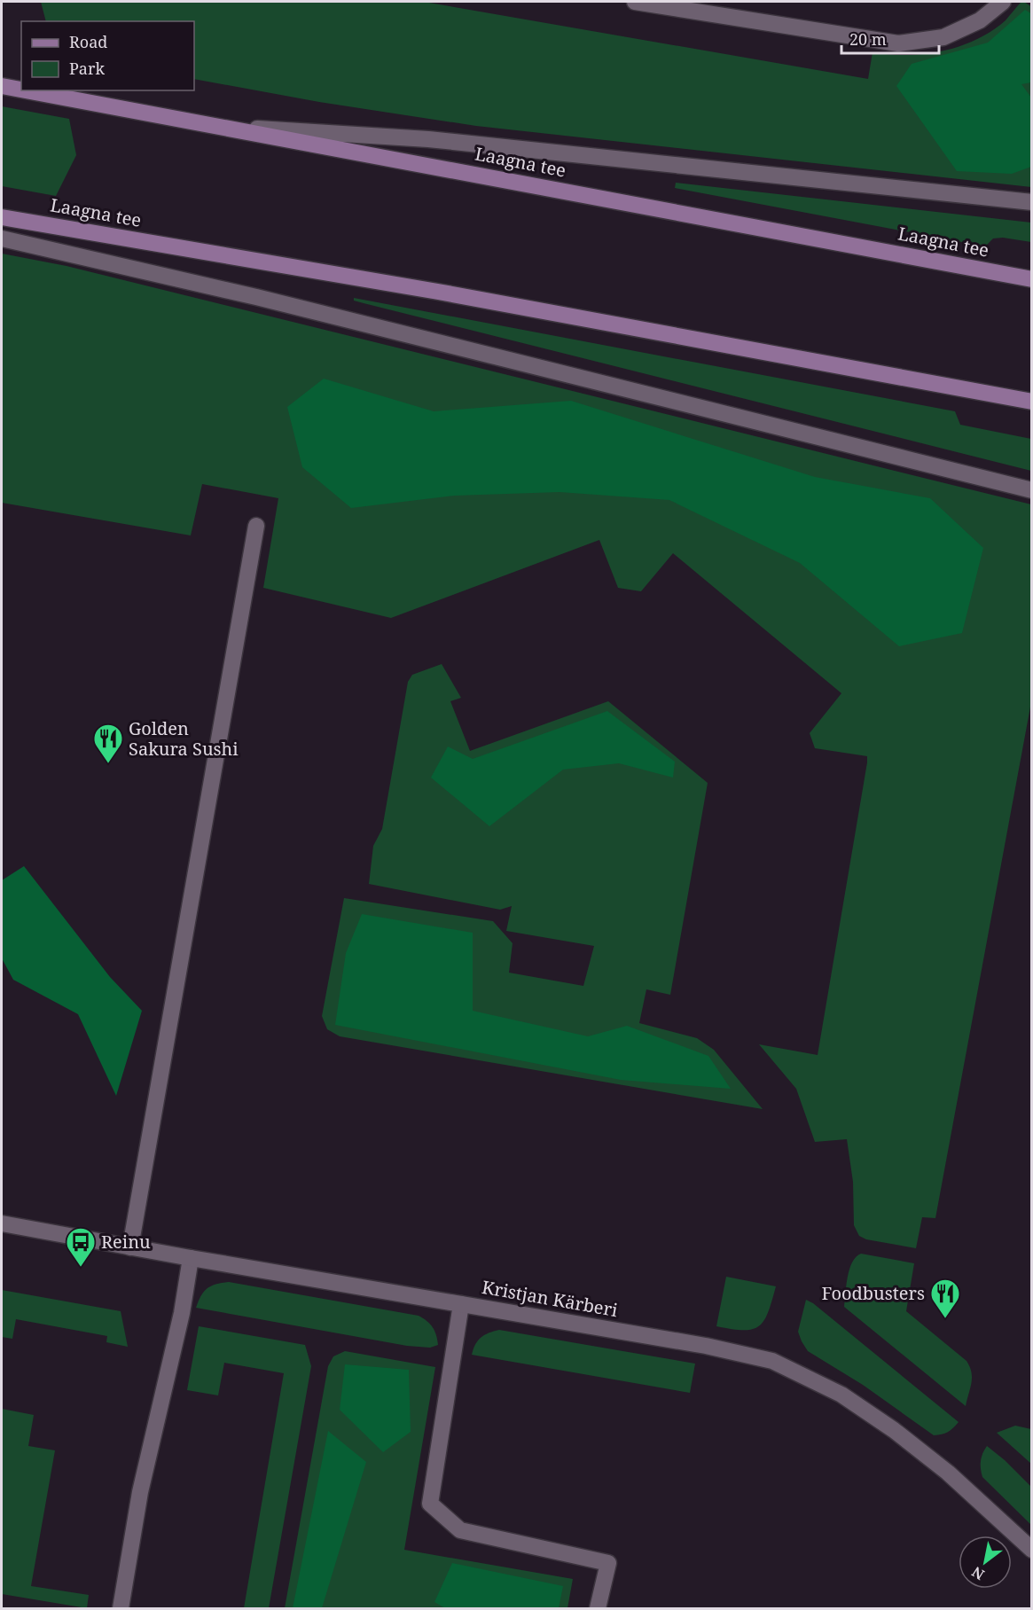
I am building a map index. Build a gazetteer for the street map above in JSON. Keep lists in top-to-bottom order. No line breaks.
{"streets":{"main road":["Laagna tee"],"street":["Kristjan Kärberi"]},"places":{"restaurant":["Golden Sakura Sushi","Foodbusters"],"bus stop":["Reinu"]},"legend":["Road","Park"],"scale_bar":"20 m","north":"bottom left"}
